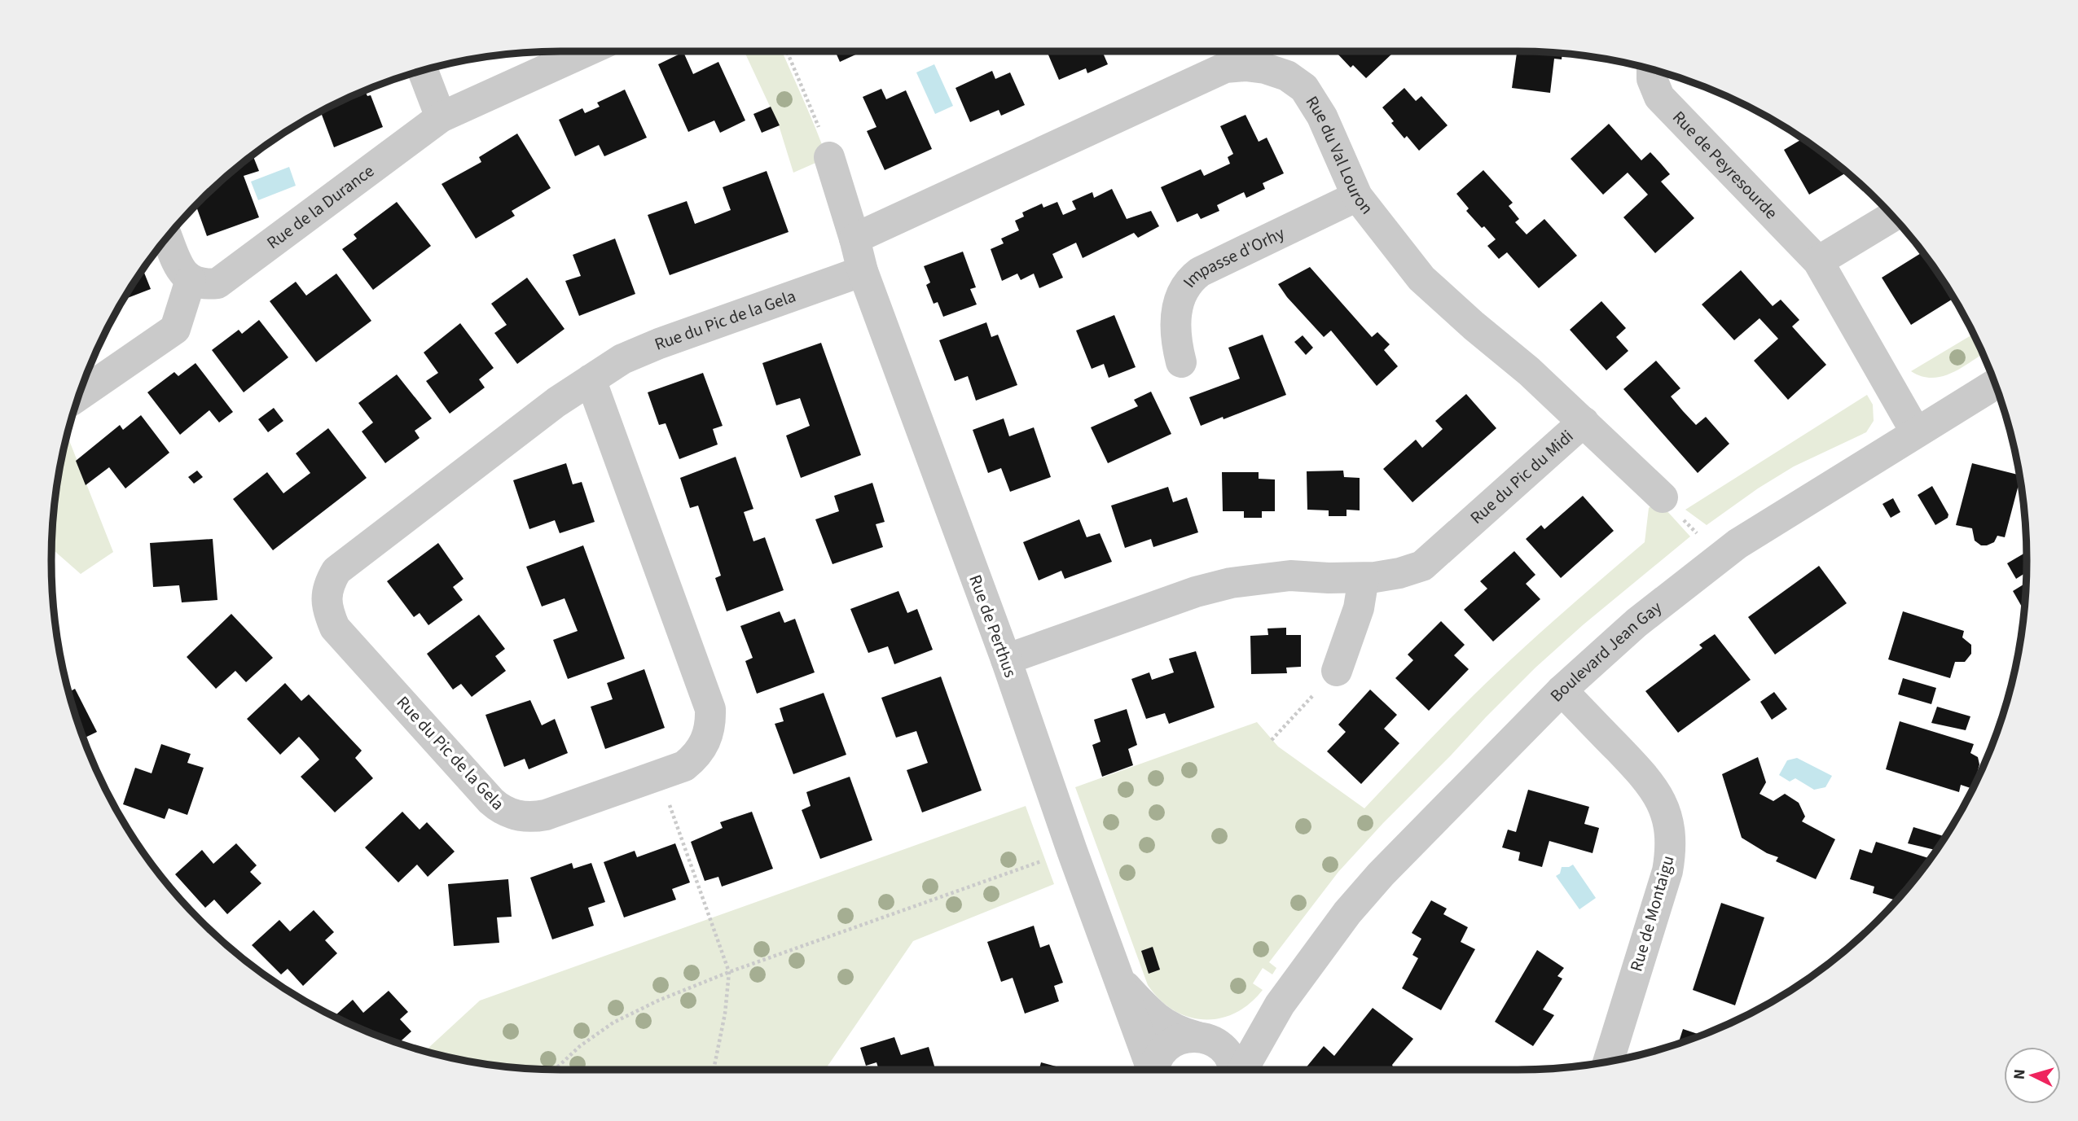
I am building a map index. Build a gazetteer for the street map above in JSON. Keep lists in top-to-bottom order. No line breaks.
{"streets":{"street":["Rue du Val Louron","Rue de Peyresourde","Rue de la Durance","Impasse d'Orhy","Rue du Pic de la Gela","Rue du Pic du Midi","Rue de Perthus","Boulevard Jean Gay","Rue de Montaigu"]},"crossings":[["Rue du Val Louron","Impasse d'Orhy"],["Rue du Val Louron","Rue du Pic du Midi"],["Rue de Peyresourde","Boulevard Jean Gay"],["Rue du Pic de la Gela","Rue de Perthus"],["Rue du Pic du Midi","Rue de Perthus"],["Rue de Perthus","Boulevard Jean Gay"],["Boulevard Jean Gay","Rue de Montaigu"]],"north":"left"}
